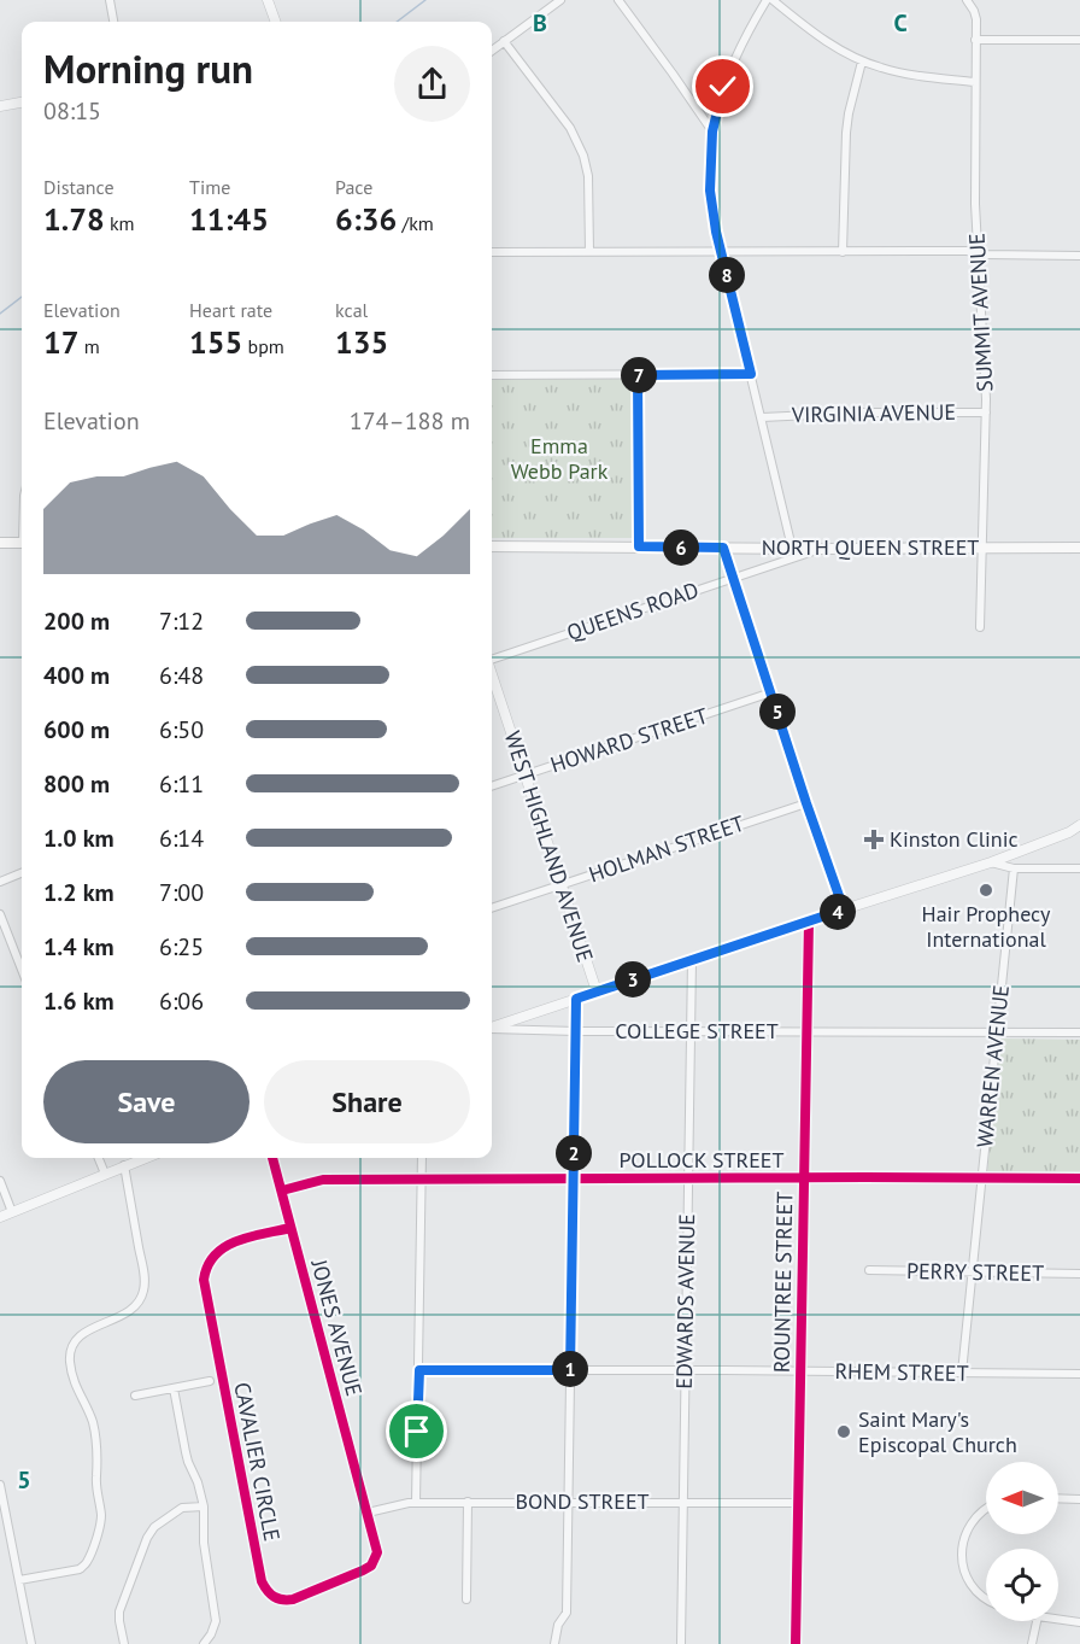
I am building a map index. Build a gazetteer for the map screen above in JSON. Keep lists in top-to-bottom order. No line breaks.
{"streets":{"main road":["NORTH QUEEN STREET"],"street":["SUMMIT AVENUE","VIRGINIA AVENUE","QUEENS ROAD","HOWARD STREET","WEST HIGHLAND AVENUE","HOLMAN STREET","COLLEGE STREET","WARREN AVENUE","POLLOCK STREET","PERRY STREET","ROUNTREE STREET","EDWARDS AVENUE","JONES AVENUE","RHEM STREET","CAVALIER CIRCLE","BOND STREET"]},"crossings":[["SUMMIT AVENUE","VIRGINIA AVENUE"],["SUMMIT AVENUE","NORTH QUEEN STREET"],["NORTH QUEEN STREET","QUEENS ROAD"],["HOWARD STREET","WEST HIGHLAND AVENUE"],["WEST HIGHLAND AVENUE","HOLMAN STREET"],["WEST HIGHLAND AVENUE","COLLEGE STREET"],["WEST HIGHLAND AVENUE","POLLOCK STREET"],["WEST HIGHLAND AVENUE","RHEM STREET"],["WEST HIGHLAND AVENUE","BOND STREET"],["COLLEGE STREET","WARREN AVENUE"],["COLLEGE STREET","ROUNTREE STREET"],["COLLEGE STREET","EDWARDS AVENUE"],["WARREN AVENUE","POLLOCK STREET"],["WARREN AVENUE","PERRY STREET"],["WARREN AVENUE","RHEM STREET"],["POLLOCK STREET","ROUNTREE STREET"],["POLLOCK STREET","EDWARDS AVENUE"],["POLLOCK STREET","JONES AVENUE"],["ROUNTREE STREET","RHEM STREET"],["ROUNTREE STREET","BOND STREET"],["EDWARDS AVENUE","RHEM STREET"],["EDWARDS AVENUE","BOND STREET"],["JONES AVENUE","CAVALIER CIRCLE"],["JONES AVENUE","BOND STREET"],["CAVALIER CIRCLE","BOND STREET"]],"parks":["Emma Webb Park"],"places":{"health":["Kinston Clinic"],"other":["Hair Prophecy International","Saint Mary's Episcopal Church"]},"north":"left","page":{"heading":["Morning run","08:15"],"stats":[["Distance","1.78 km"],["Time","11:45"],["Pace","6:36 /km"],["Elevation","17 m"],["Heart rate","155 bpm"],["kcal","135"]],"pins":["8","7","6","5","4","3","2","1"],"chart":["Elevation","174–188 m"],"list":[{"name":"200 m","note":"7:12"},{"name":"400 m","note":"6:48"},{"name":"600 m","note":"6:50"},{"name":"800 m","note":"6:11"},{"name":"1.0 km","note":"6:14"},{"name":"1.2 km","note":"7:00"},{"name":"1.4 km","note":"6:25"},{"name":"1.6 km","note":"6:06"}],"buttons":["Save","Share"]},"grid":{"columns":["B","C"],"rows":["5"]}}
